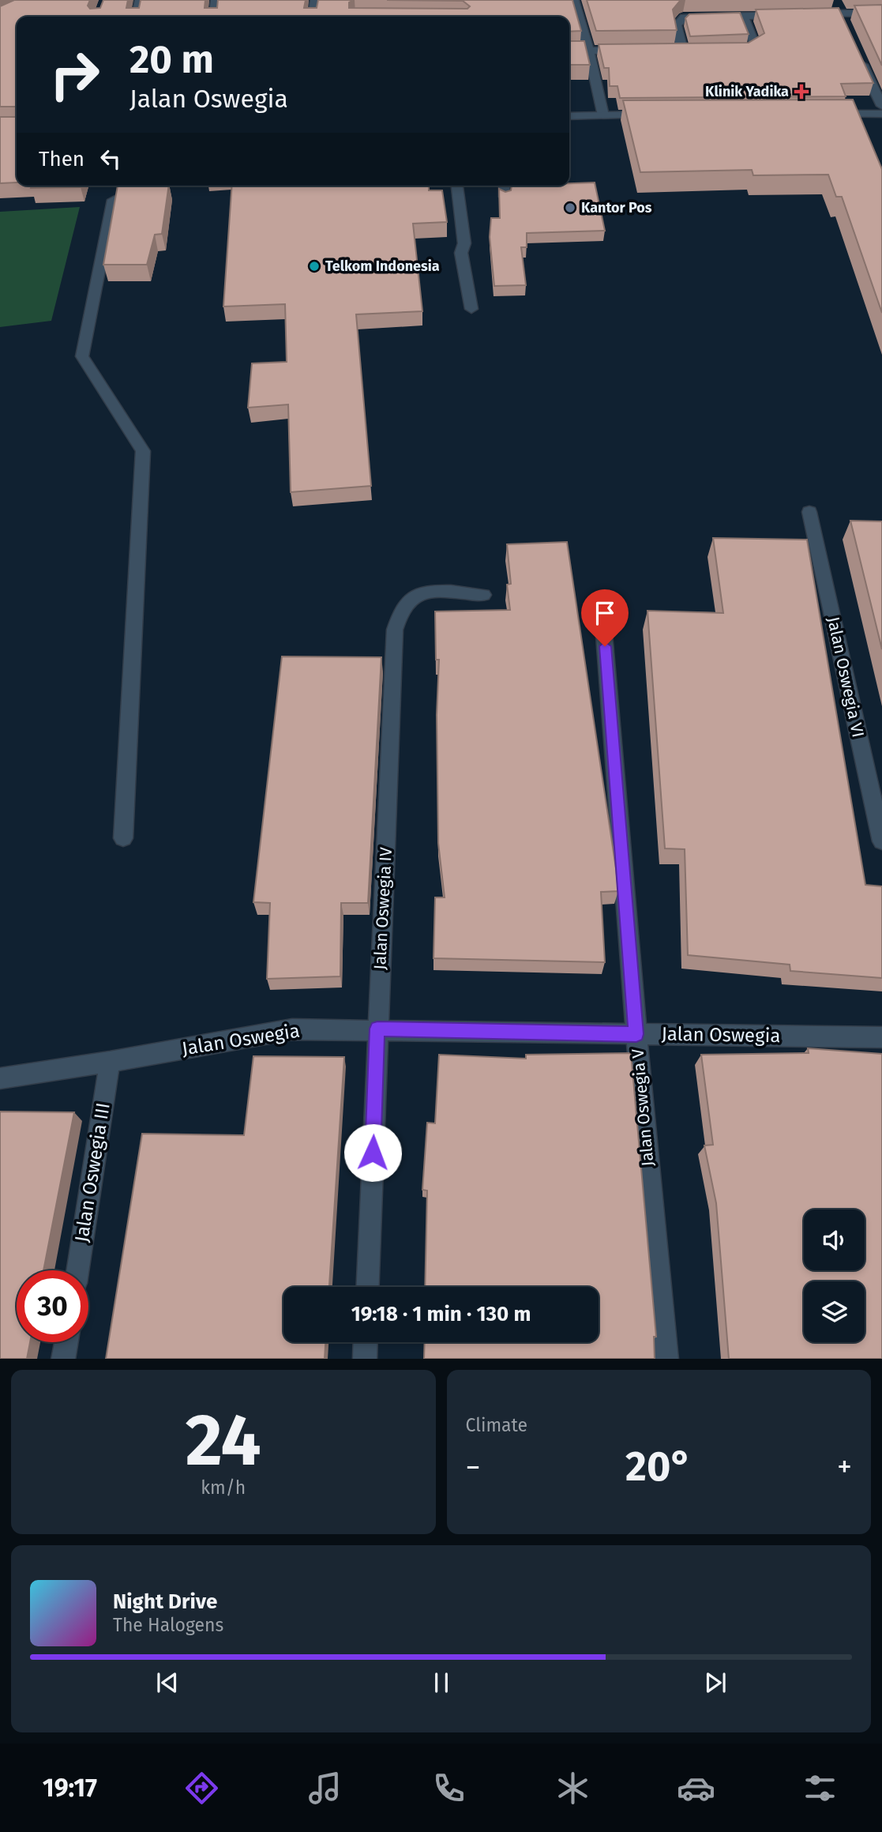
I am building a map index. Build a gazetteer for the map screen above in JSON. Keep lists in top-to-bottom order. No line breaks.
{"streets":{"street":["Jalan Oswegia VI","Jalan Oswegia IV","Jalan Oswegia","Jalan Oswegia V","Jalan Oswegia III"]},"crossings":[["Jalan Oswegia IV","Jalan Oswegia"],["Jalan Oswegia","Jalan Oswegia V"],["Jalan Oswegia","Jalan Oswegia III"]],"places":{"health":["Klinik Yadika"],"other":["Kantor Pos","Telkom Indonesia"]},"page":{"turn":["20 m","Jalan Oswegia"],"then":"Then","limit":"30","trip":"19:18 · 1 min · 130 m","tile":[["24","km/h"],"Climate"],"heat":["−","20°","+"],"song":["Night Drive","The Halogens"],"tabs":"19:17"}}
